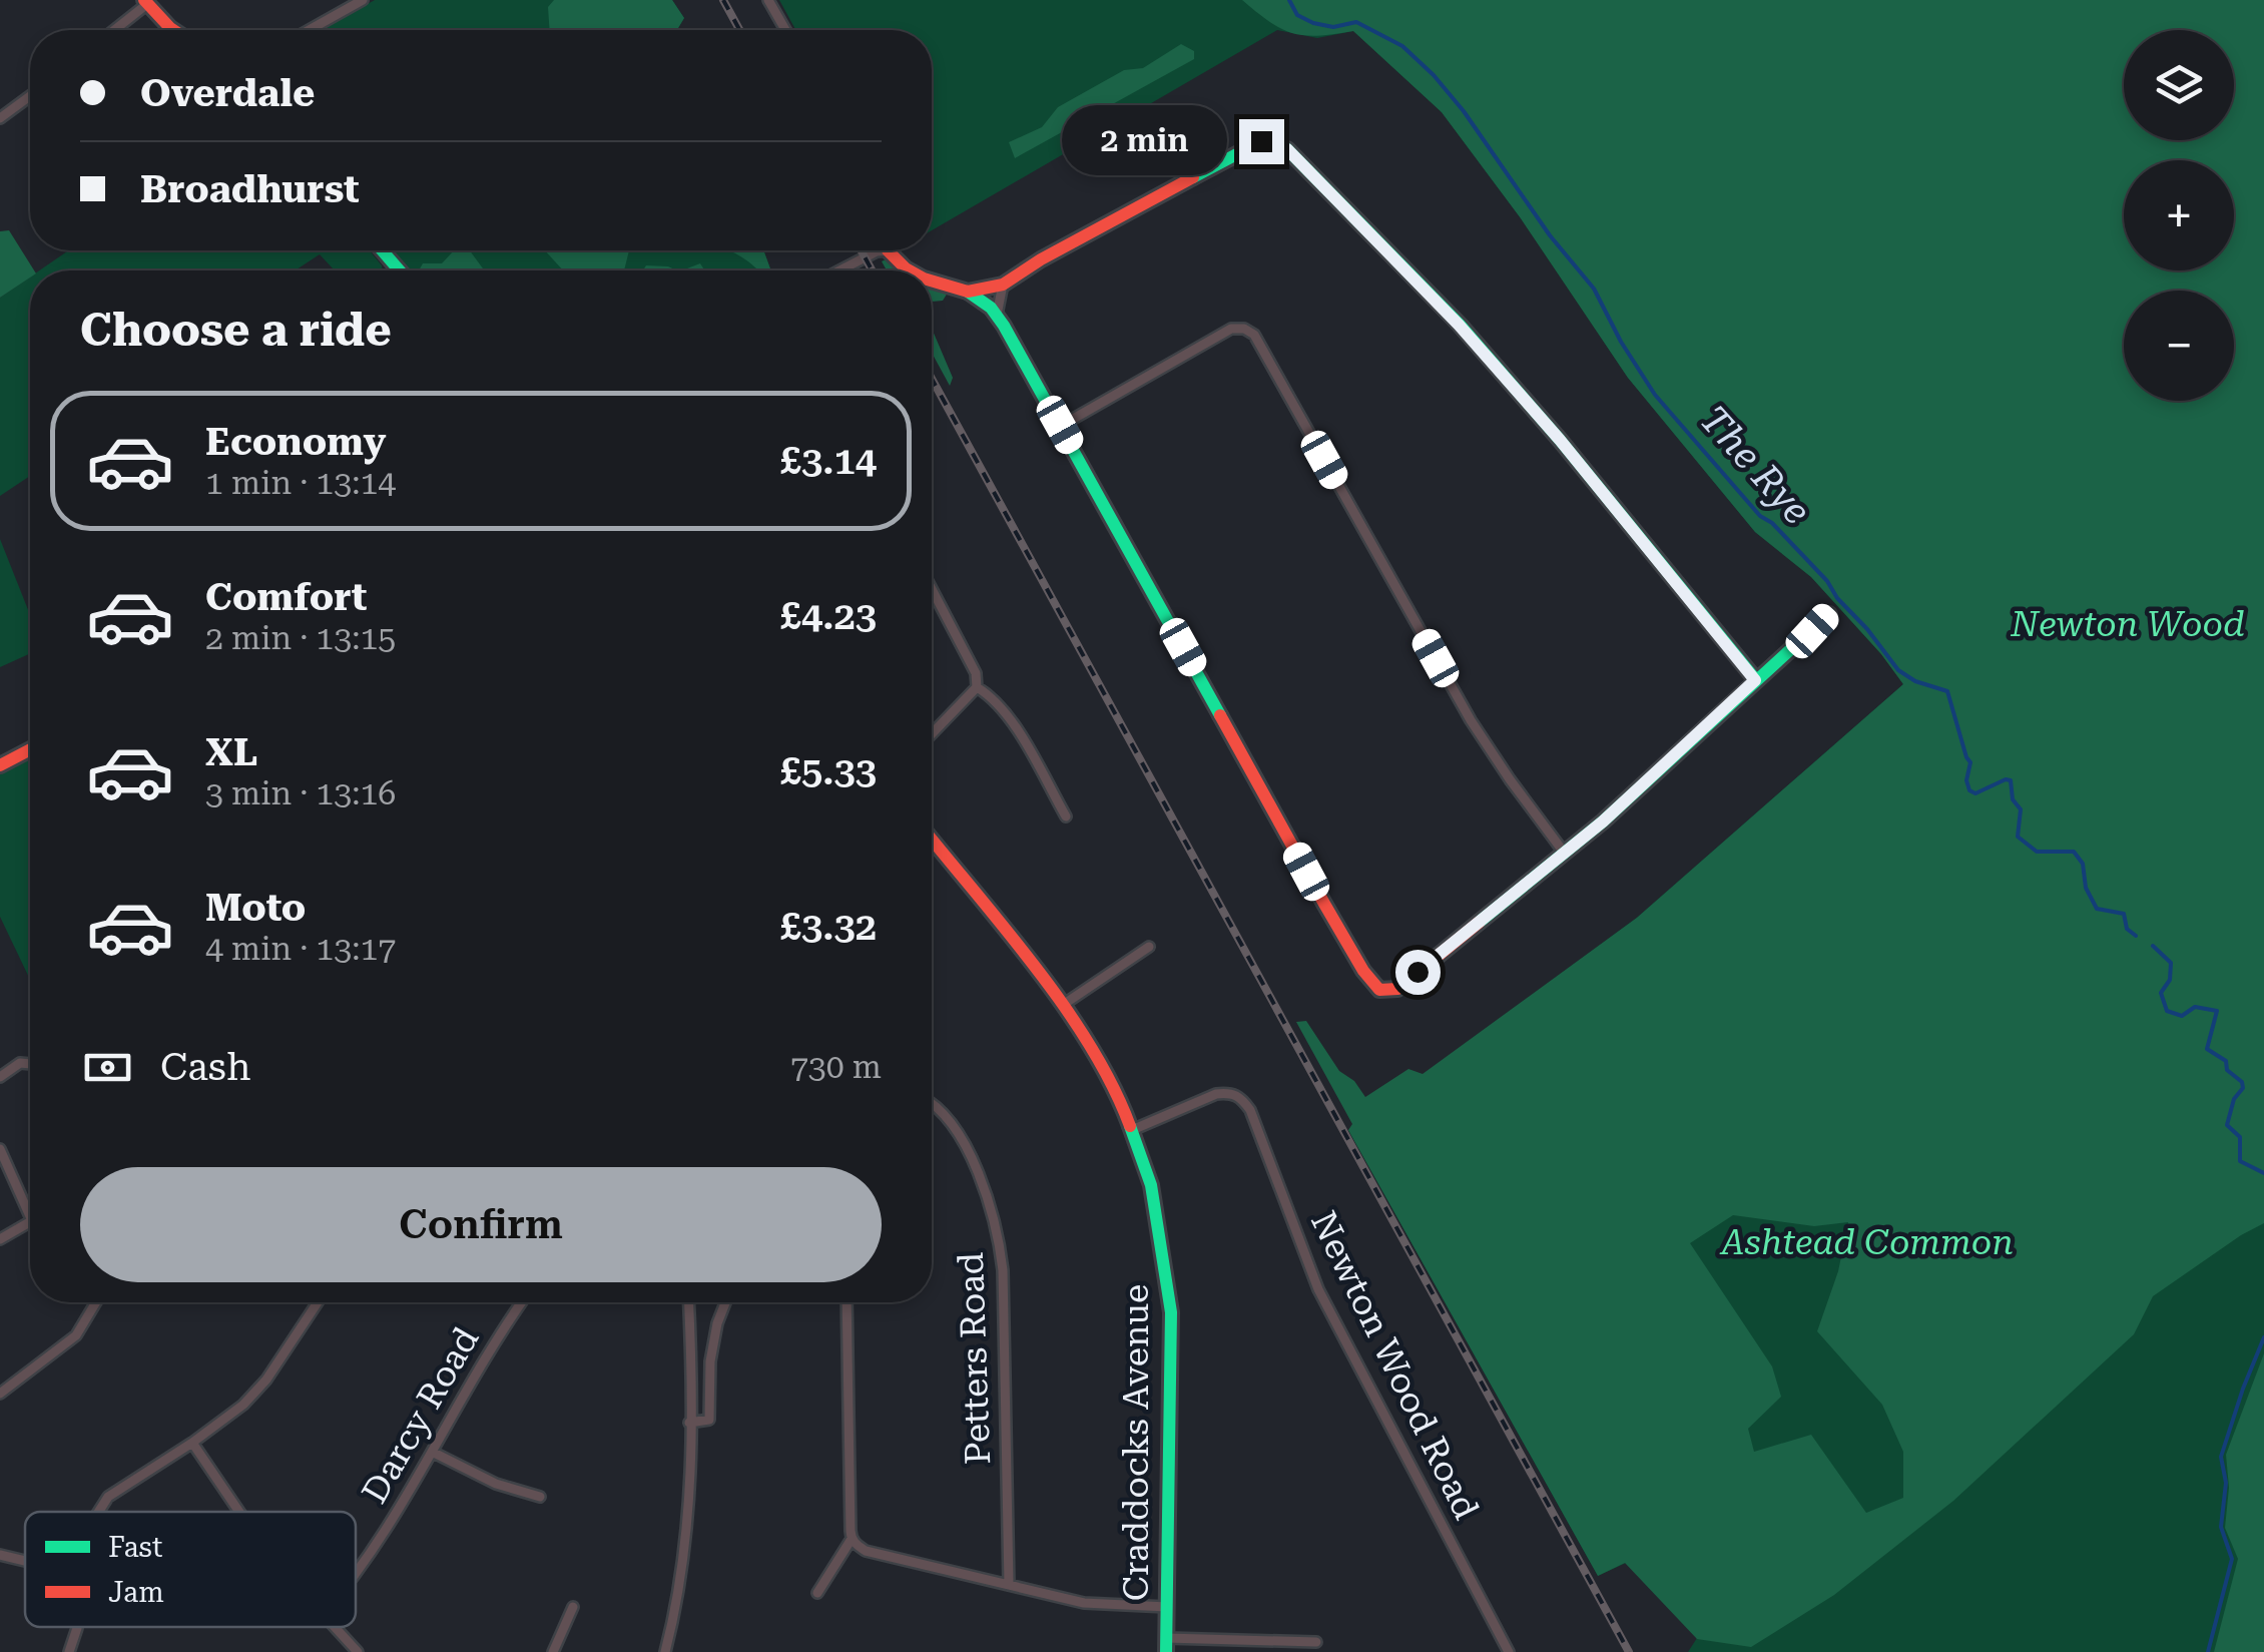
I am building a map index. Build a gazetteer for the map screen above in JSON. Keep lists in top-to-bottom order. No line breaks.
{"streets":{"street":["Petters Road","Newton Wood Road","Darcy Road","Craddocks Avenue"]},"crossings":[["Newton Wood Road","Craddocks Avenue"]],"water":["The Rye"],"parks":["Newton Wood","Ashtead Common"],"legend":["Fast","Jam"],"page":{"map_buttons":["+","−"],"banner":["Overdale","Broadhurst"],"bubble":"2 min","heading":"Choose a ride","list":[{"name":"Economy","note":"1 min · 13:14","value":"£3.14"},{"name":"Comfort","note":"2 min · 13:15","value":"£4.23"},{"name":"XL","note":"3 min · 13:16","value":"£5.33"},{"name":"Moto","note":"4 min · 13:17","value":"£3.32"}],"pay":["Cash","730 m"],"buttons":"Confirm"}}
